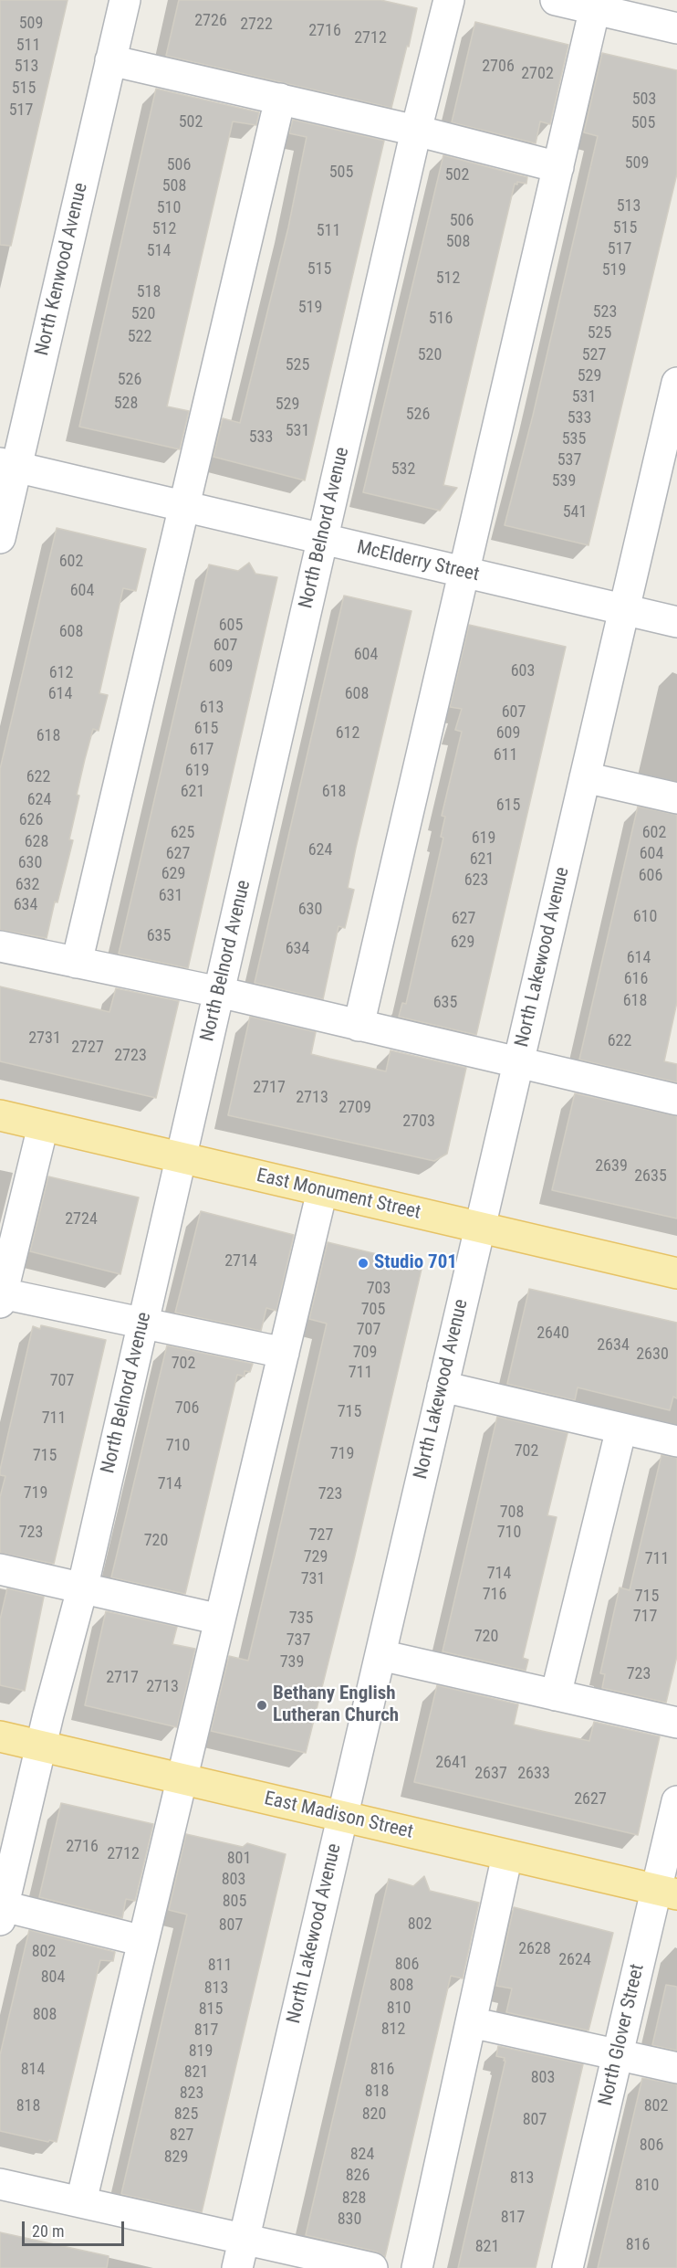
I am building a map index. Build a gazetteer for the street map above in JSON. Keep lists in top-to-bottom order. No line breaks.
{"streets":{"main road":["East Monument Street","East Madison Street"],"street":["North Kenwood Avenue","North Belnord Avenue","McElderry Street","North Lakewood Avenue","North Glover Street"]},"crossings":[["North Kenwood Avenue","McElderry Street"],["North Belnord Avenue","McElderry Street"],["North Belnord Avenue","East Monument Street"],["North Belnord Avenue","East Madison Street"],["McElderry Street","North Lakewood Avenue"],["North Lakewood Avenue","East Monument Street"],["North Lakewood Avenue","East Madison Street"],["East Madison Street","North Glover Street"]],"places":["Studio 701","Bethany English Lutheran Church"],"house_numbers":["2726","509","2722","2716","2712","511","513","2706","2702","515","503","517","502","505","509","506","505","502","508","513","510","506","515","512","511","508","517","514","515","519","512","518","519","523","520","516","525","522","520","527","525","529","526","531","528","529","526","533","531","533","535","537","532","539","541","602","604","605","608","607","604","609","603","612","614","608","613","607","615","612","609","618","617","611","619","622","621","618","624","615","626","625","602","619","628","624","627","604","621","630","629","606","623","632","631","634","630","610","627","635","629","634","614","616","618","635","2731","622","2727","2723","2717","2713","2709","2703","2639","2635","2724","2714","703","705","707","2640","2634","709","2630","702","711","707","706","715","711","710","702","719","715","714","719","723","708","723","710","727","720","729","711","714","731","716","715","717","735","720","737","739","723","2717","2713","2641","2637","2633","2627","2716","2712","801","803","805","802","807","2628","802","2624","806","811","804","808","813","810","815","808","812","817","819","814","816","821","803","818","823","818","802","825","820","807","827","806","824","829","826","813","810","828","817","830","816","821"],"scale_bar":"20 m"}
